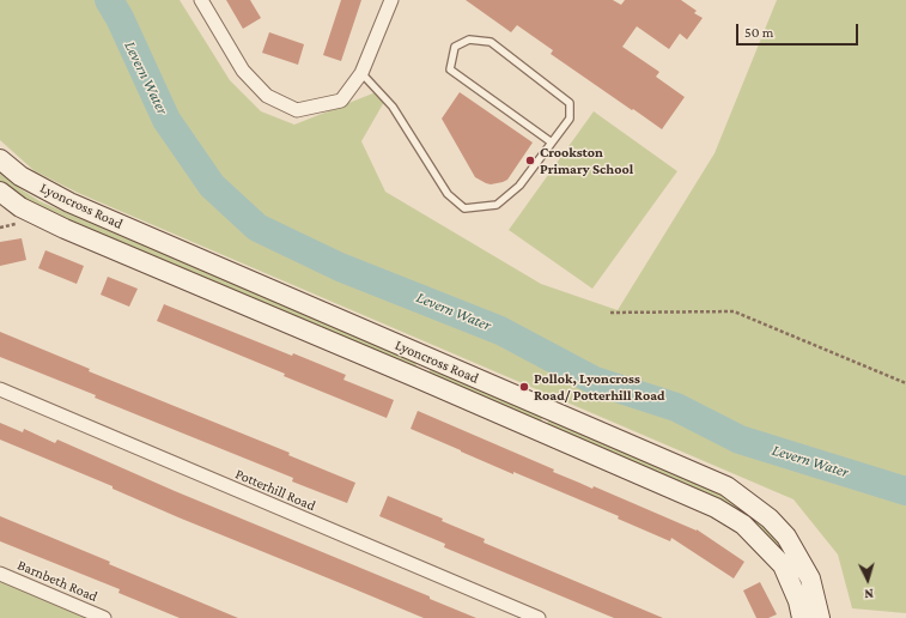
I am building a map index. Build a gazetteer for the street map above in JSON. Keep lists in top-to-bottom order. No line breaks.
{"streets":{"street":["Lyoncross Road","Potterhill Road","Barnbeth Road"]},"water":["Levern Water"],"places":["Crookston Primary School","Pollok, Lyoncross Road/ Potterhill Road"],"scale_bar":"50 m","north":"bottom"}
